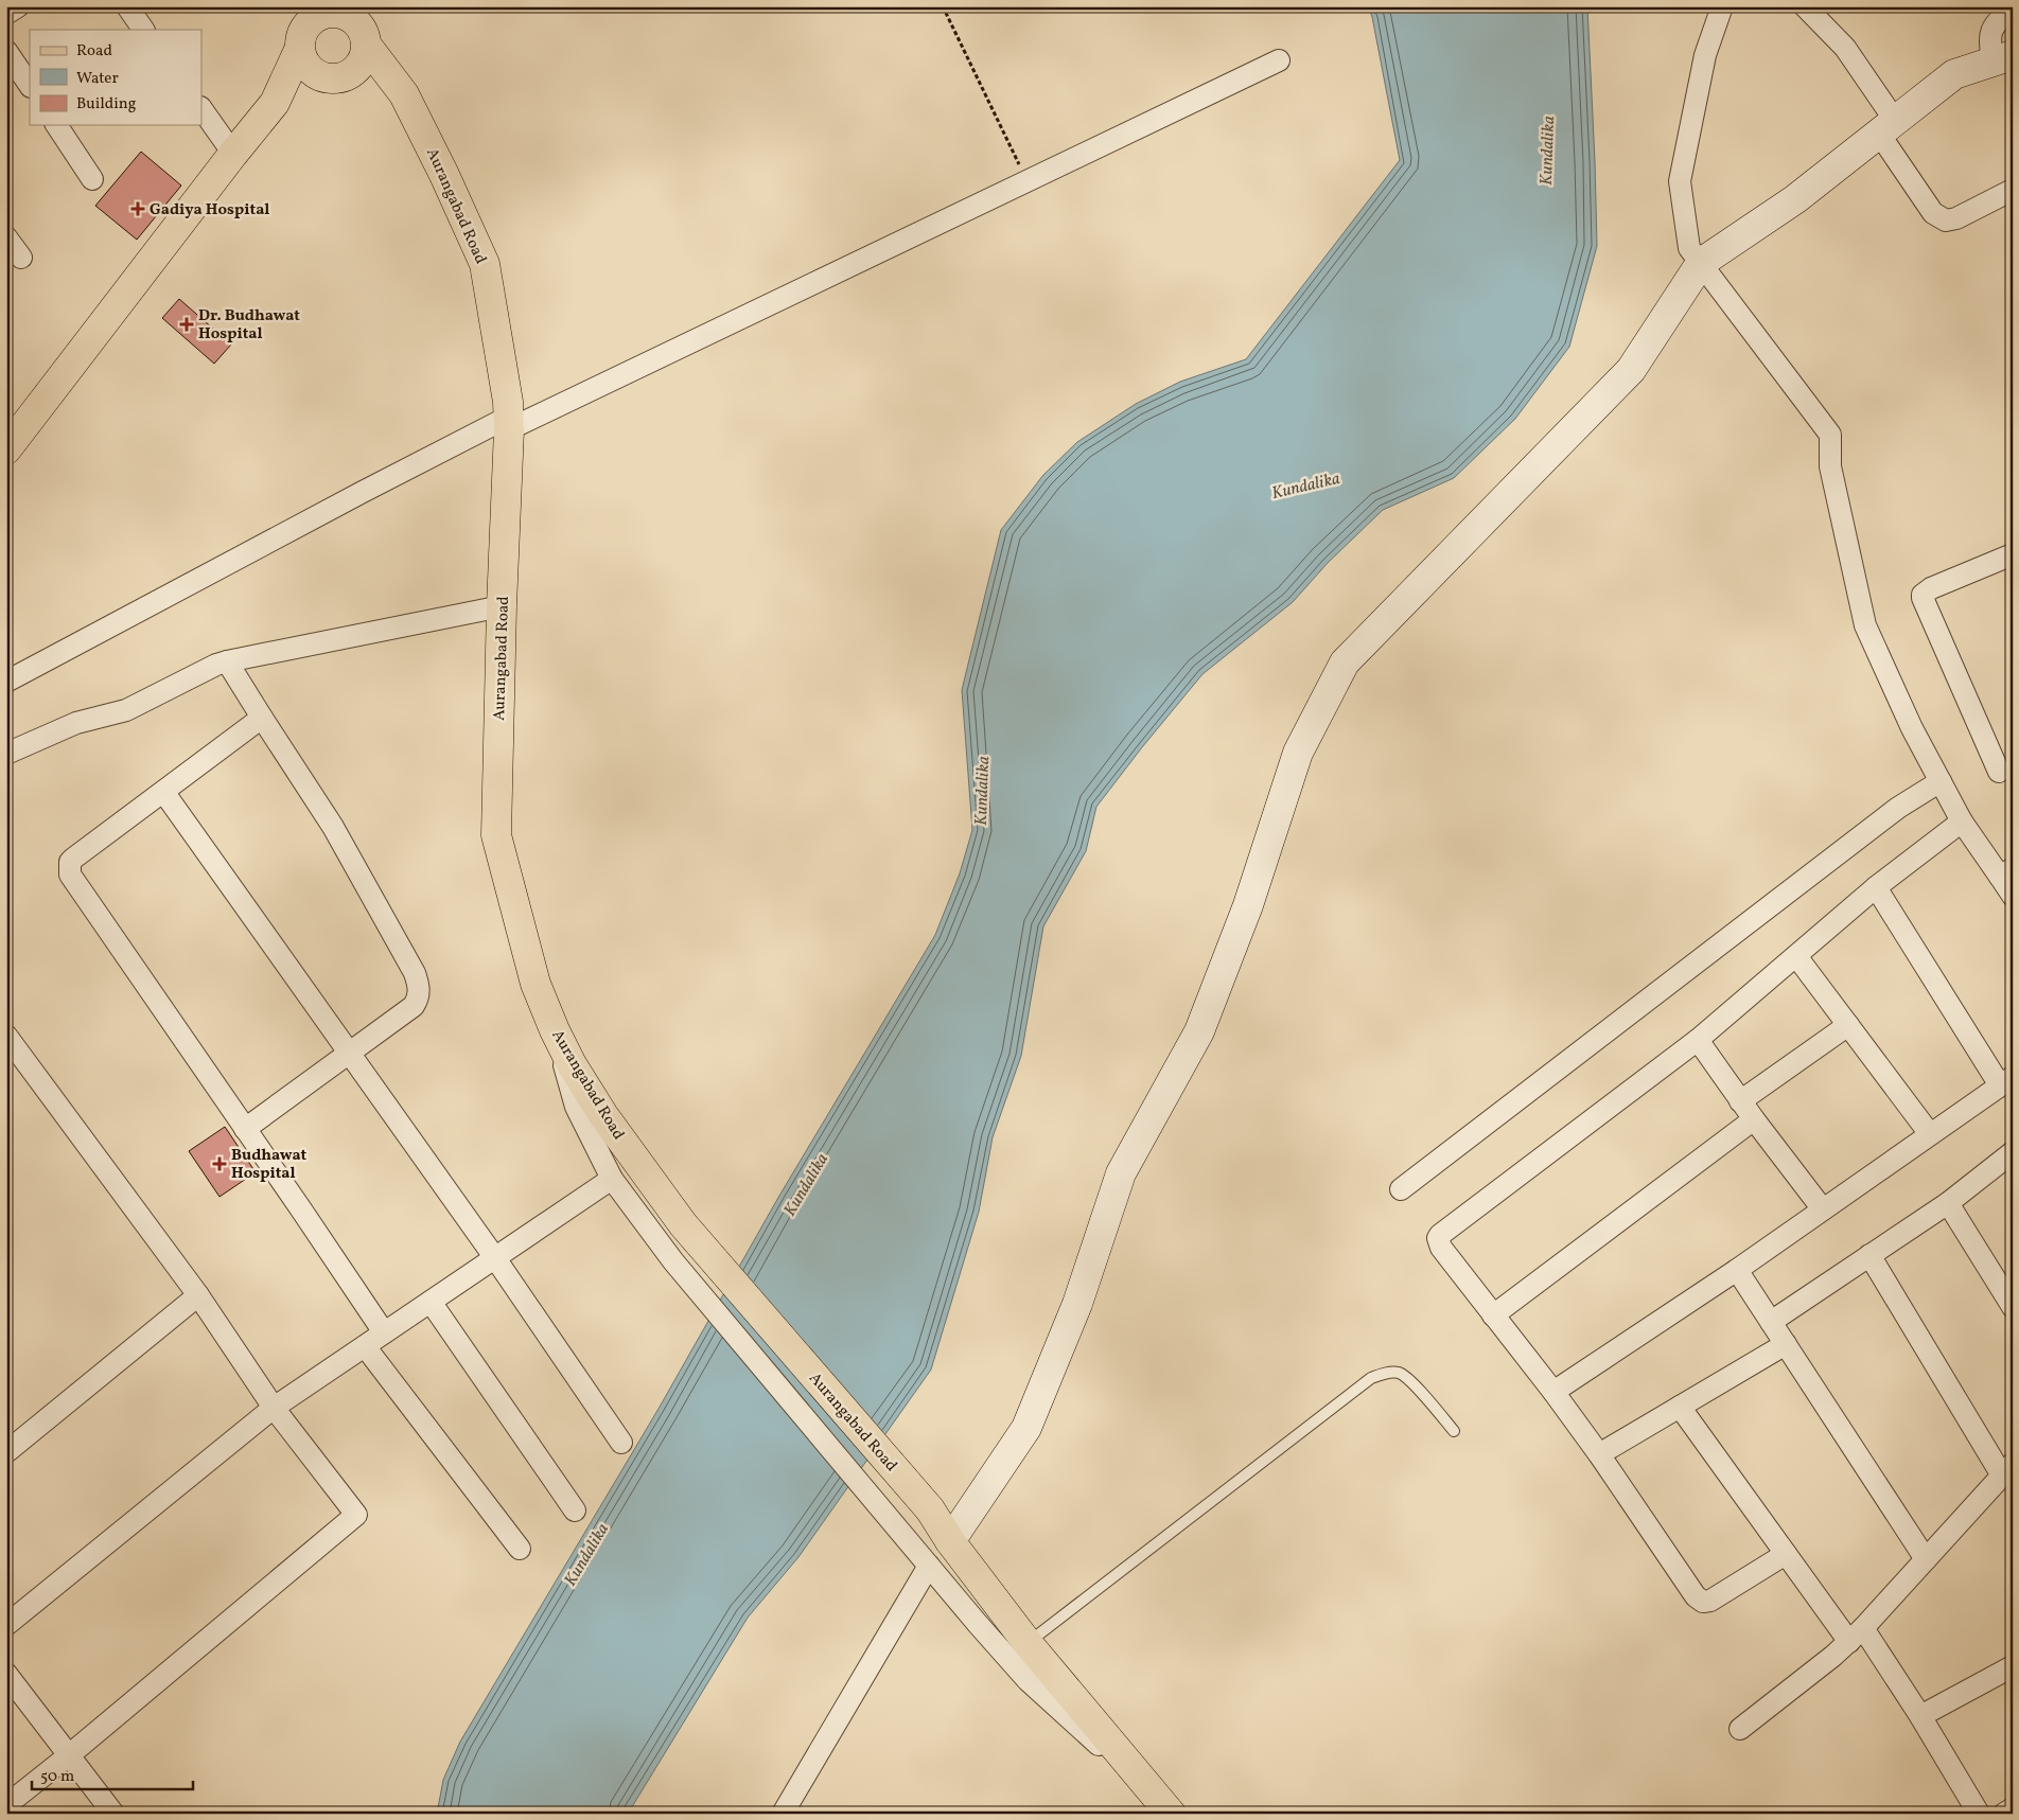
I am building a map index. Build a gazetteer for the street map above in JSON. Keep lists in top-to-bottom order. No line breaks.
{"streets":{"main road":["Aurangabad Road"]},"water":["Kundalika"],"places":{"health":["Gadiya Hospital","Dr. Budhawat Hospital","Budhawat Hospital"]},"legend":["Road","Water","Building"],"scale_bar":"50 m"}
